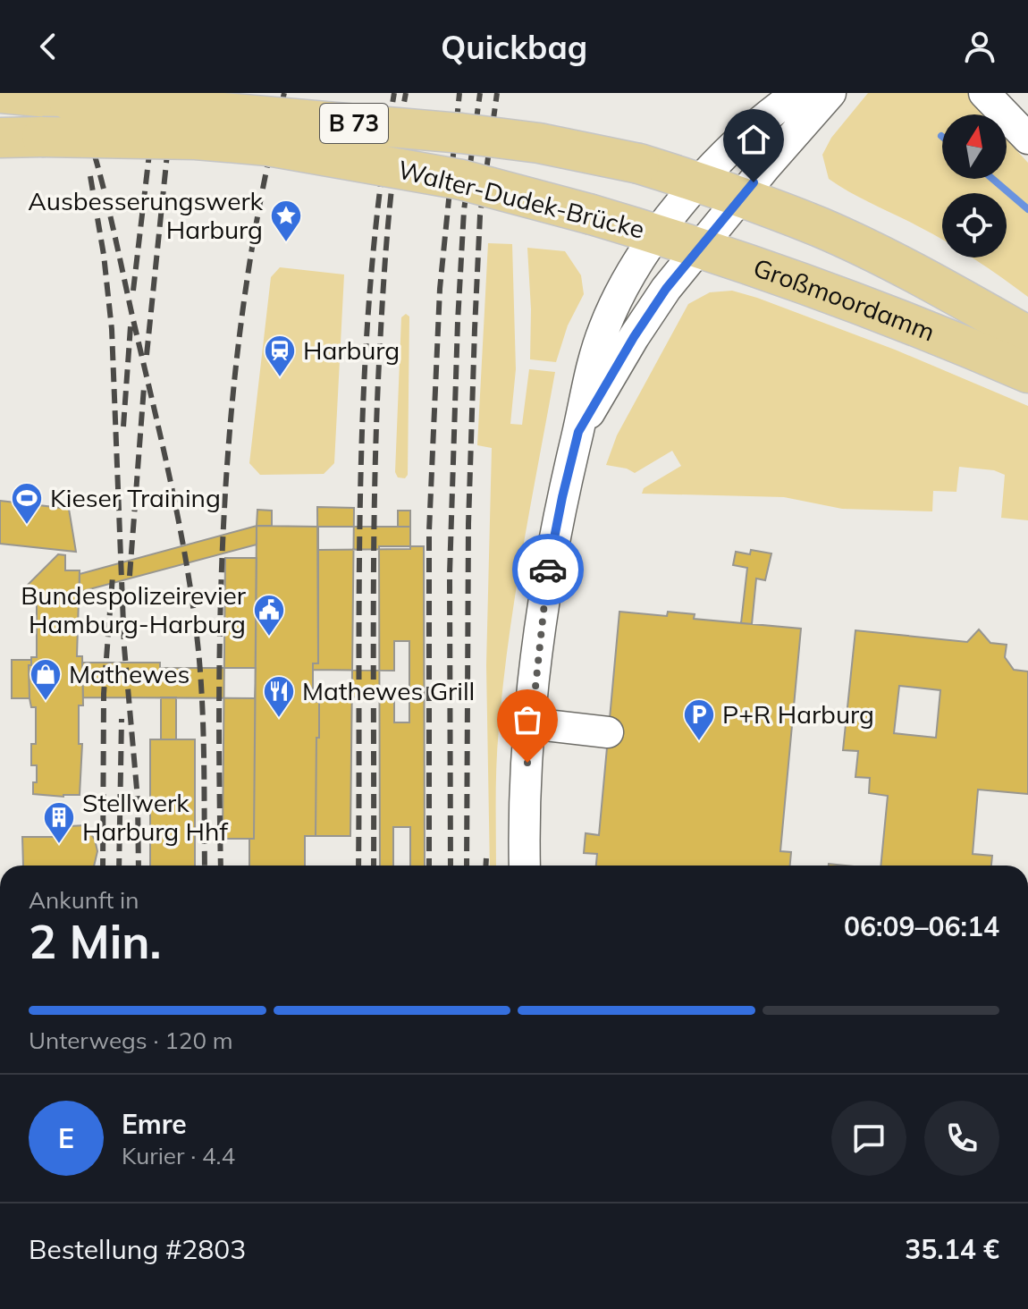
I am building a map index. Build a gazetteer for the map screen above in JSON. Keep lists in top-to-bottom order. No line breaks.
{"streets":{"main road":["B 73","Walter-Dudek-Brücke","Großmoordamm"]},"crossings":[["Walter-Dudek-Brücke","Großmoordamm"]],"places":{"place":["Ausbesserungswerk Harburg"],"station":["Harburg"],"sports":["Kieser Training"],"public building":["Bundespolizeirevier Hamburg-Harburg"],"shop":["Mathewes"],"restaurant":["Mathewes Grill"],"parking":["P+R Harburg"],"building":["Stellwerk Harburg Hhf"]},"north":"top","page":{"header":"Quickbag","heading":["2 Min.","Ankunft in","06:09–06:14"],"panel":["Emre","Kurier · 4.4","Bestellung #2803","35.14 €"],"bar":"Unterwegs · 120 m","round":"E"}}
